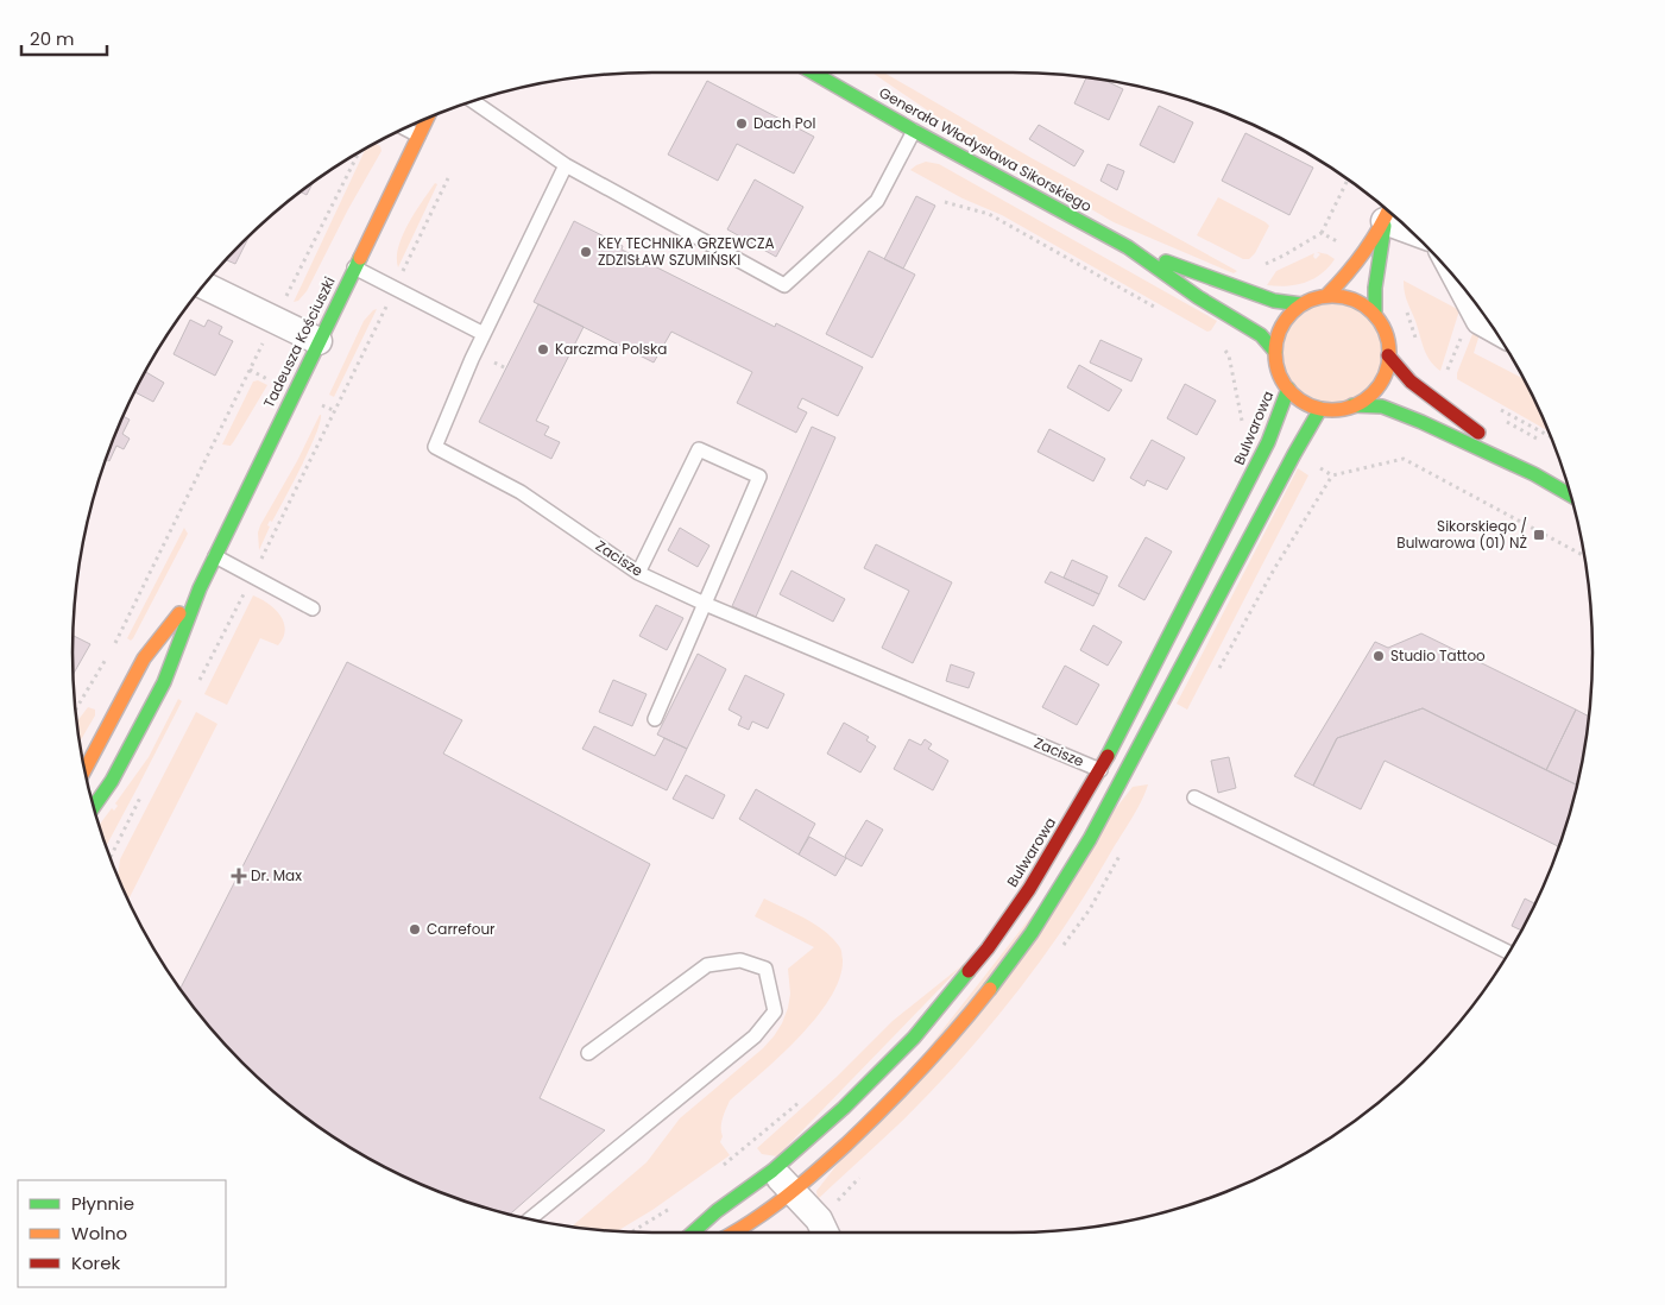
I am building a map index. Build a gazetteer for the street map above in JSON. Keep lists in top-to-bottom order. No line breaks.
{"streets":{"main road":["Generała Władysława Sikorskiego","Tadeusza Kościuszki","Bulwarowa"],"lane":["Zacisze"]},"crossings":[["Generała Władysława Sikorskiego","Bulwarowa"],["Bulwarowa","Zacisze"]],"places":{"other":["Dach Pol","KEY TECHNIKA GRZEWCZA ZDZISŁAW SZUMIŃSKI","Karczma Polska","Studio Tattoo","Carrefour"],"transit":["Sikorskiego / Bulwarowa (01) NŻ"],"health":["Dr. Max"]},"legend":["Płynnie","Wolno","Korek"],"scale_bar":"20 m"}
